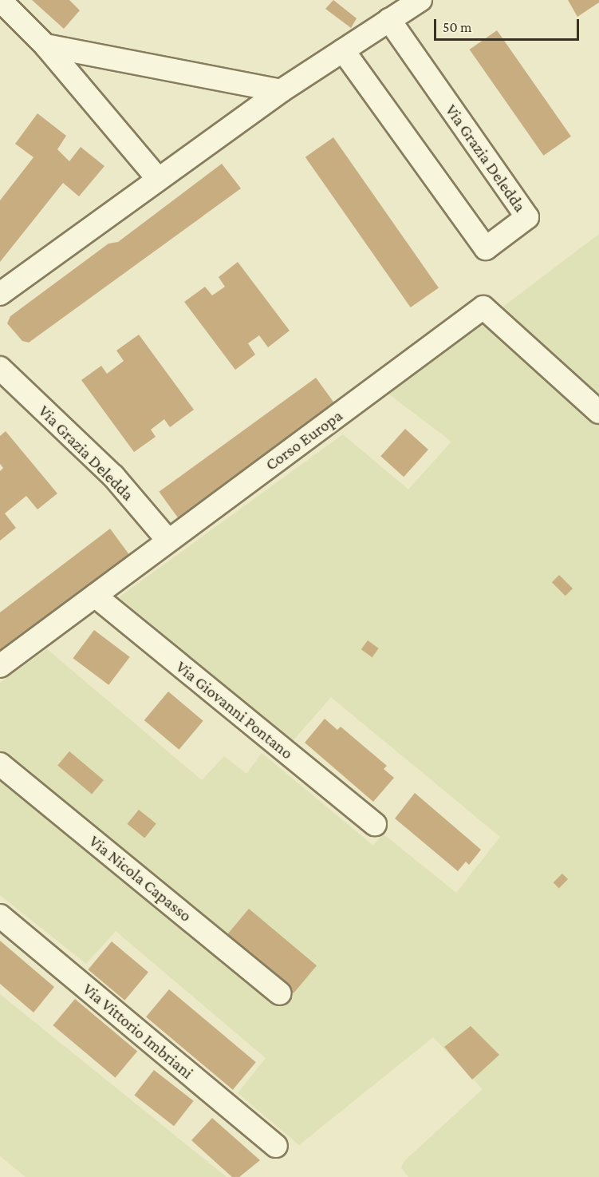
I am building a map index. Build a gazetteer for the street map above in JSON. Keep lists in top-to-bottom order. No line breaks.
{"streets":{"street":["Via Grazia Deledda","Corso Europa","Via Giovanni Pontano","Via Nicola Capasso","Via Vittorio Imbriani"]},"crossings":[["Via Grazia Deledda","Corso Europa"],["Corso Europa","Via Giovanni Pontano"]],"scale_bar":"50 m"}
